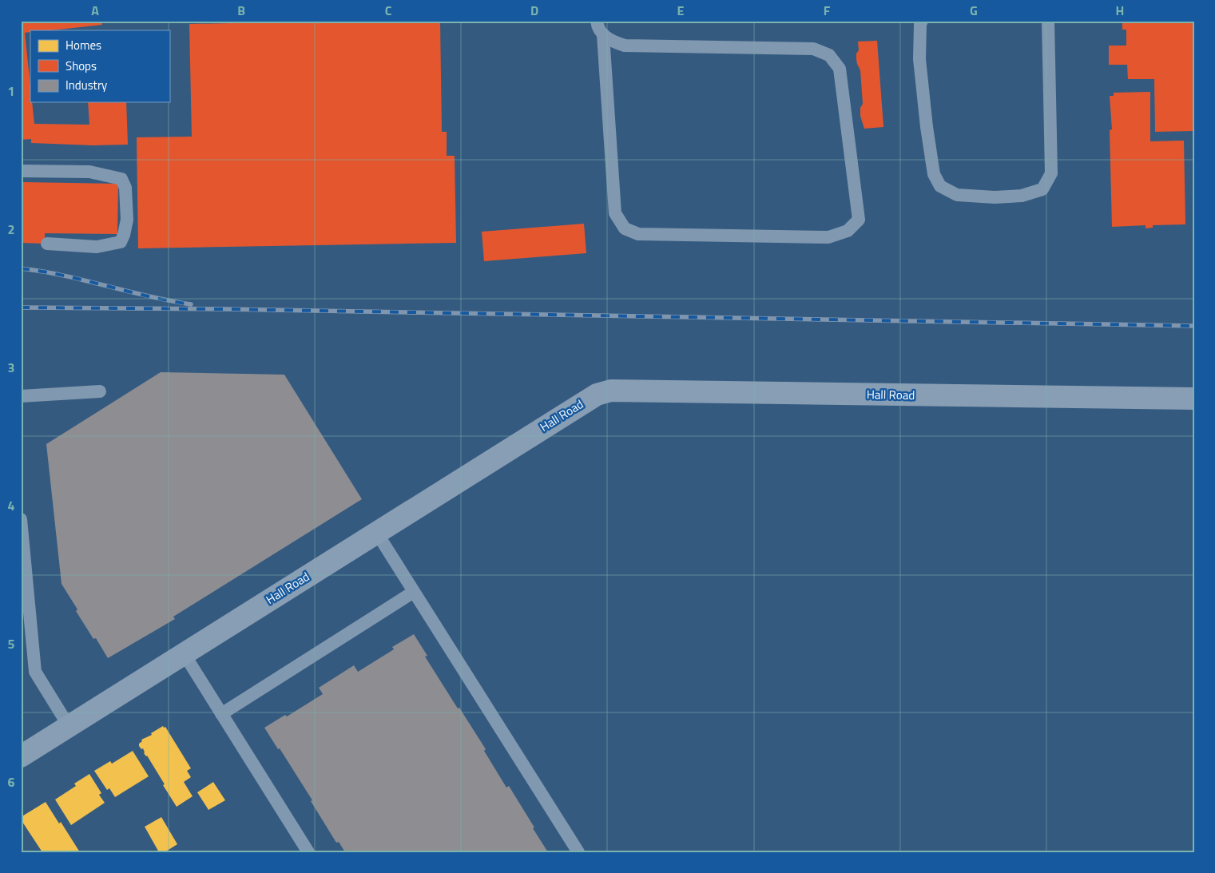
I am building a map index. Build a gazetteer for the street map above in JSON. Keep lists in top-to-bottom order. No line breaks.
{"streets":{"street":["Hall Road"]},"legend":["Homes","Shops","Industry"],"grid":{"columns":["A","B","C","D","E","F","G","H"],"rows":["1","2","3","4","5","6"]}}
